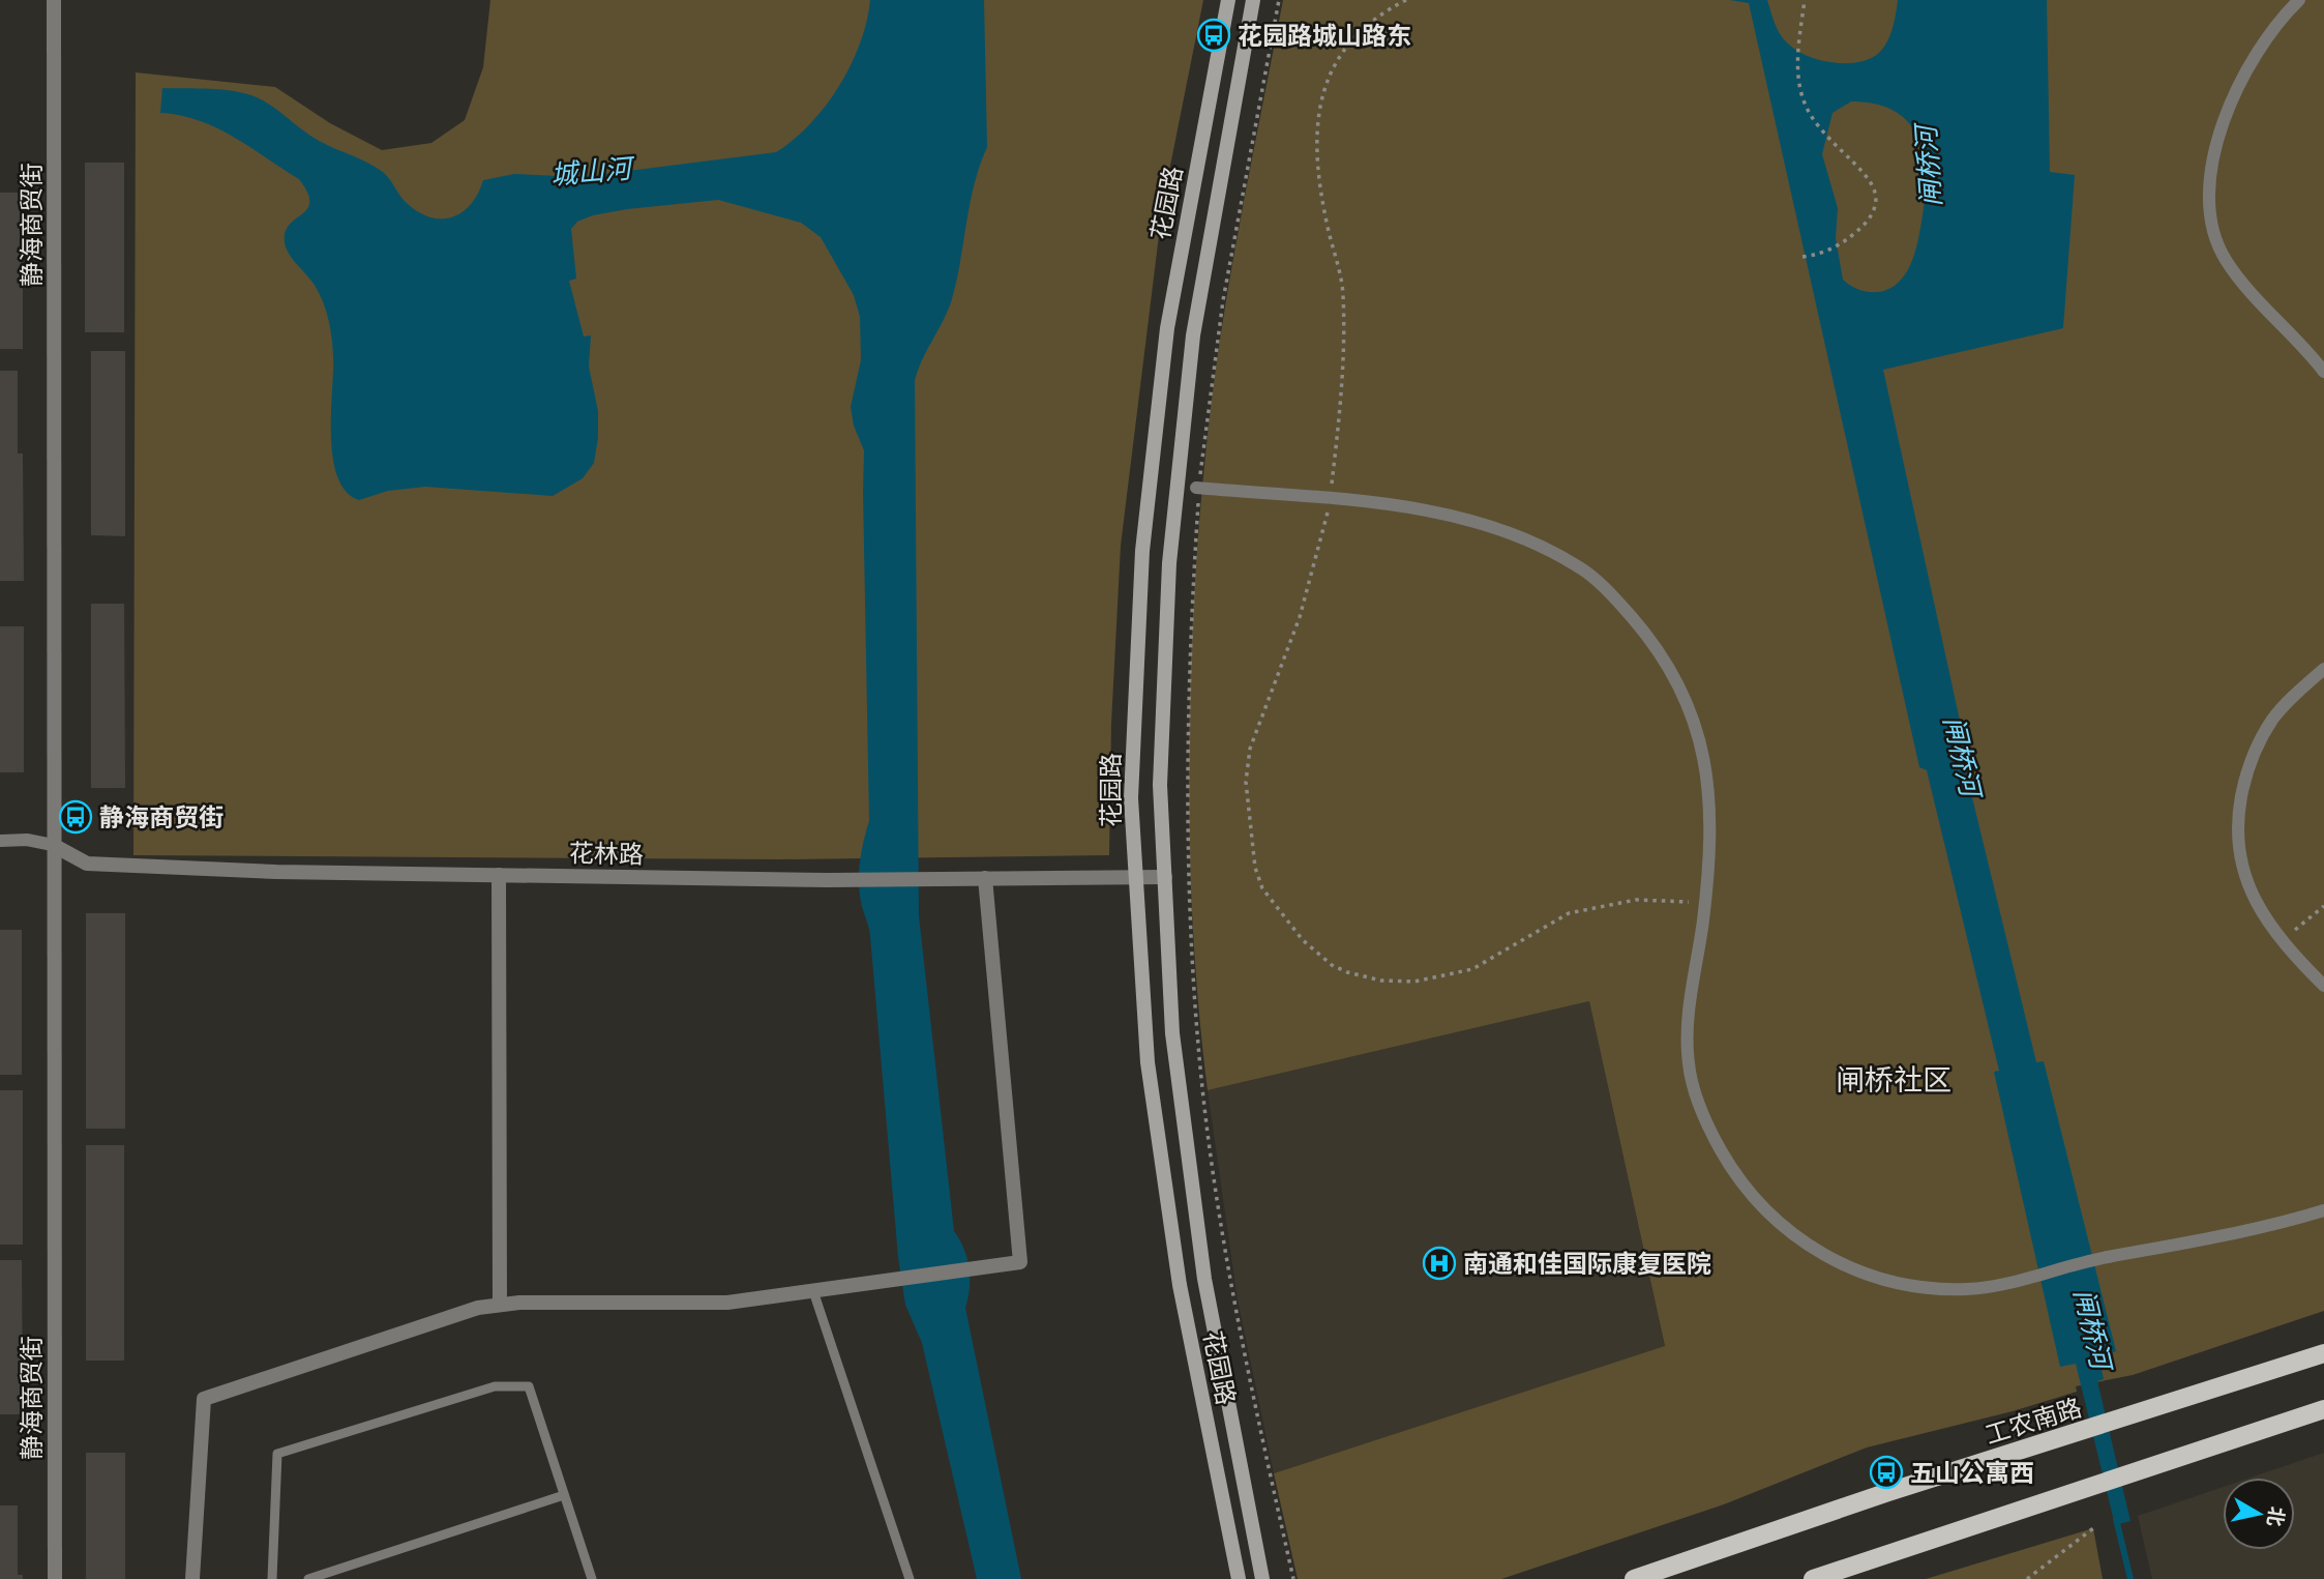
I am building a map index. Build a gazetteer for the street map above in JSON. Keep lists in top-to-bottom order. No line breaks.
{"streets":{"main road":["花园路","工农南路"],"street":["静海商贸街","花林路"]},"crossings":[["花园路","花林路"],["静海商贸街","花林路"]],"districts":["闸桥社区"],"water":["闸桥河","城山河"],"places":{"bus stop":["花园路城山路东","静海商贸街","五山公寓西"],"hospital":["南通和佳国际康复医院"]},"north":"right"}
